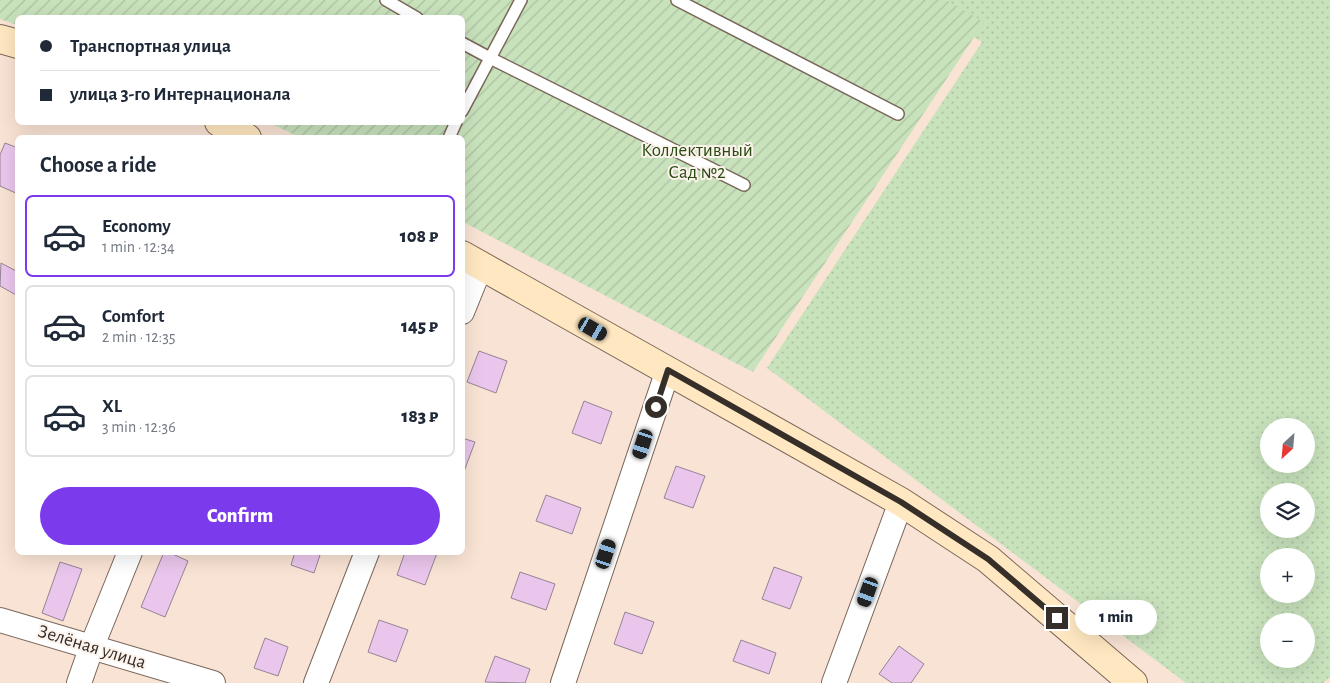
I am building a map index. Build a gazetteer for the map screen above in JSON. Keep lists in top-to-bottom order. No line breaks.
{"streets":{"street":["Зелёная улица"]},"parks":["Коллективный Сад №2"],"north":"bottom left","page":{"banner":["Транспортная улица","улица 3-го Интернационала"],"heading":"Choose a ride","list":[{"name":"Economy","note":"1 min · 12:34","value":"108 ₽"},{"name":"Comfort","note":"2 min · 12:35","value":"145 ₽"},{"name":"XL","note":"3 min · 12:36","value":"183 ₽"}],"map_buttons":["+","−"],"buttons":"Confirm","bubble":"1 min"}}
